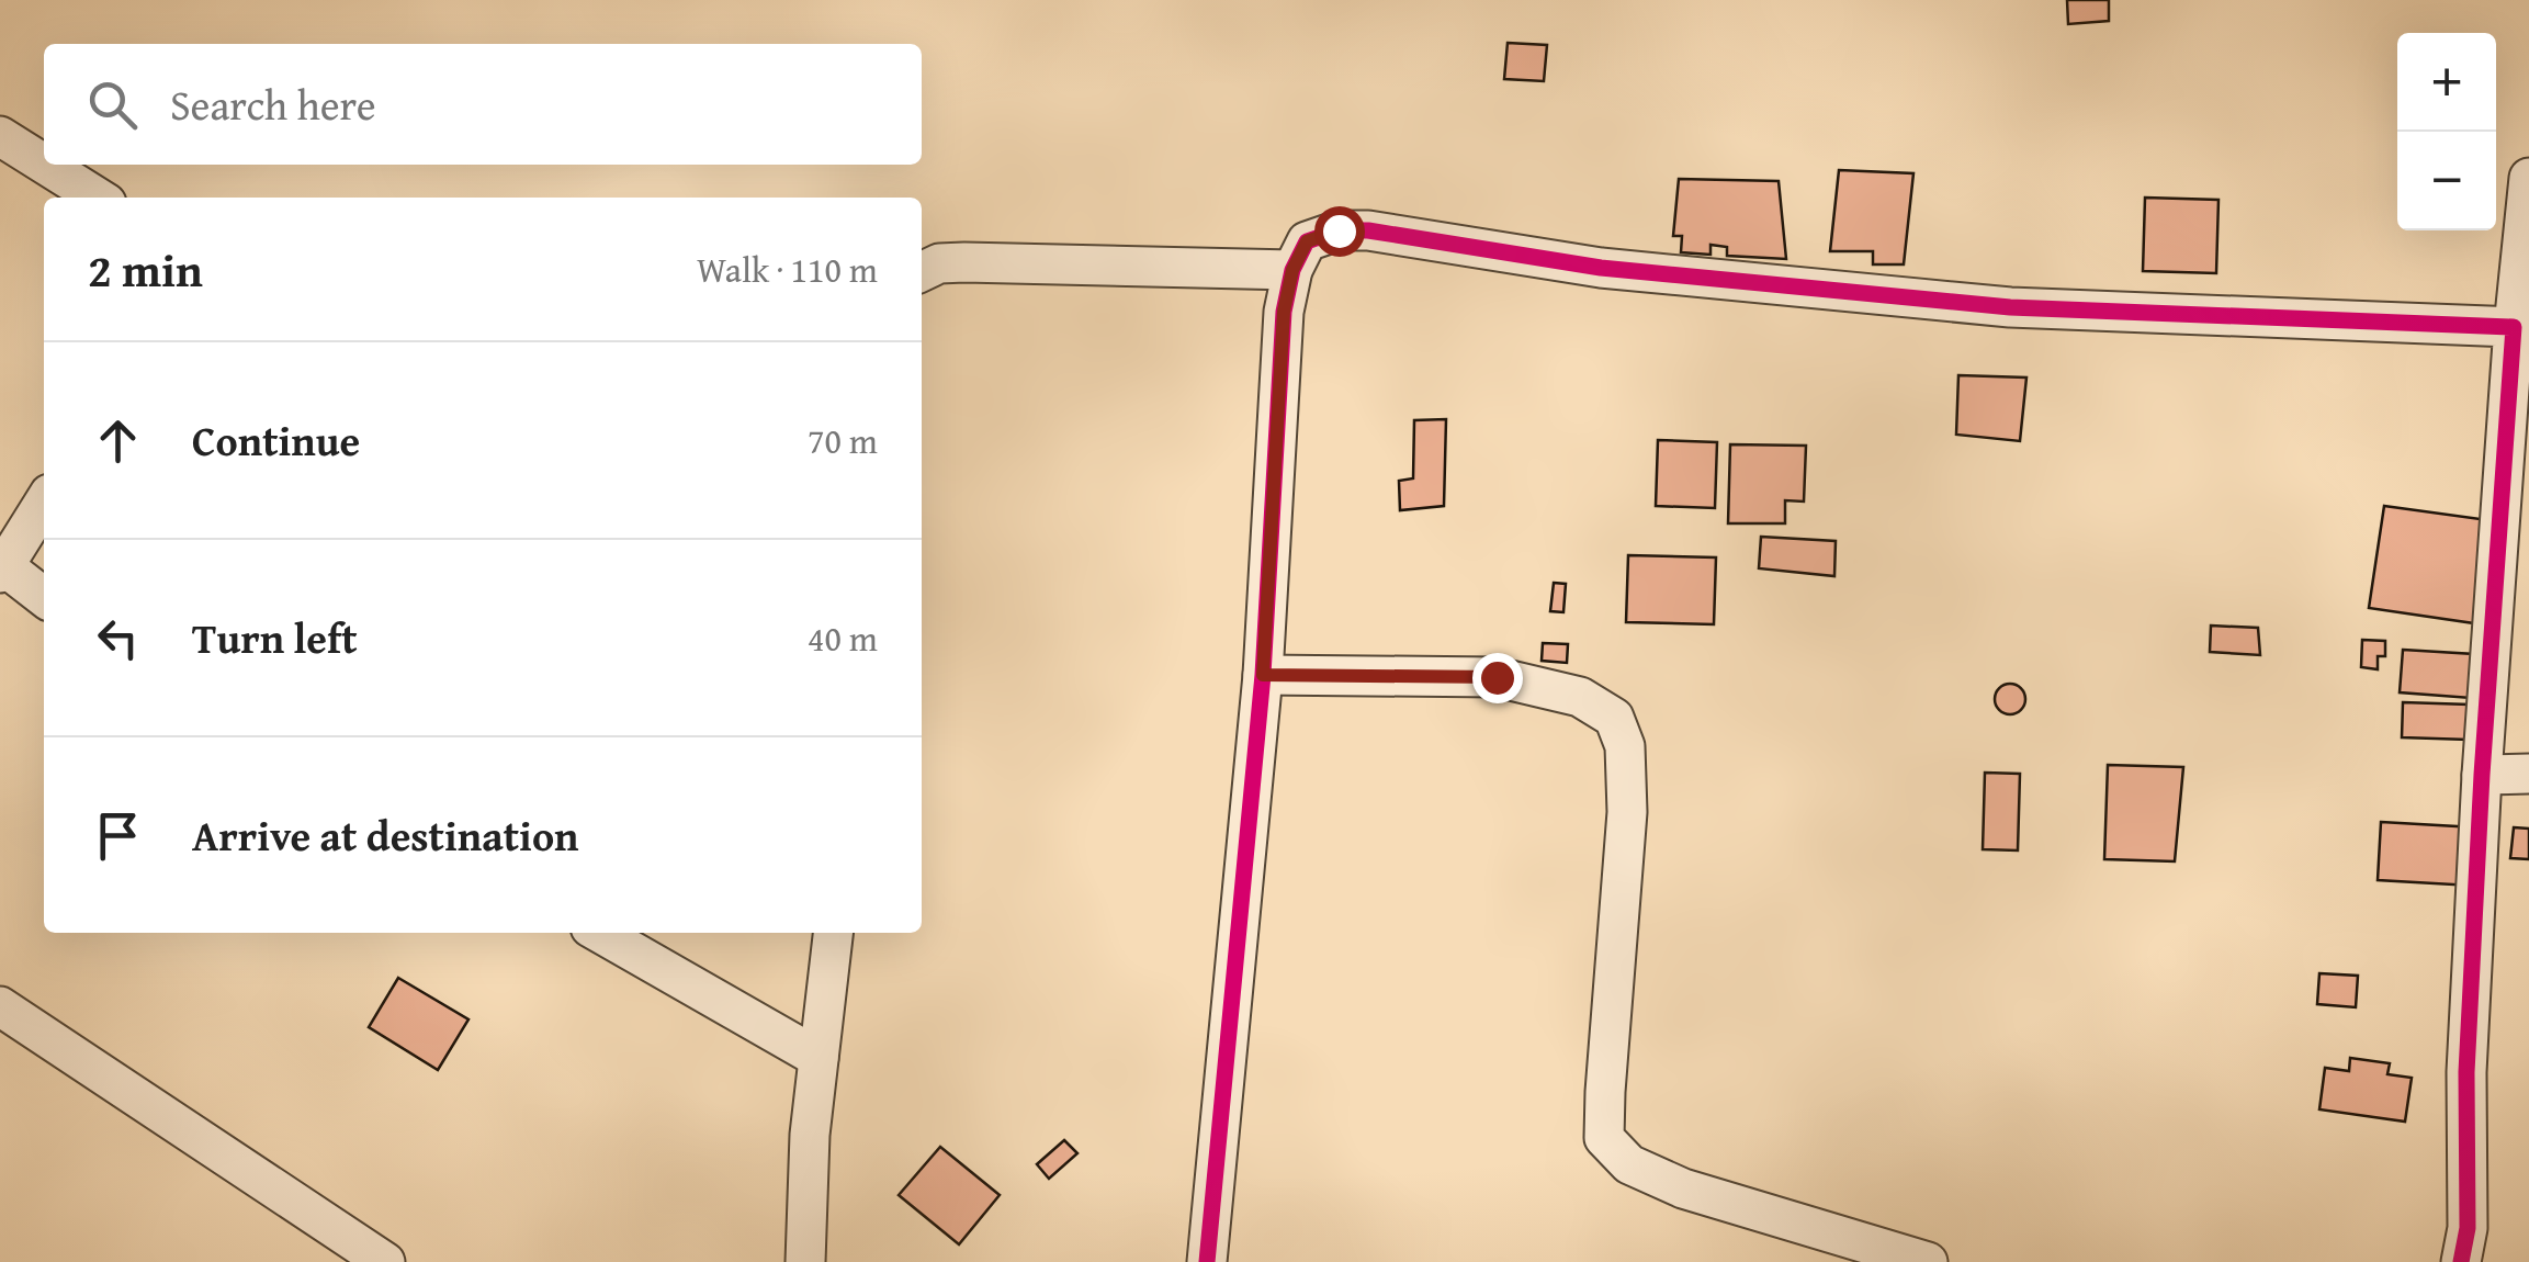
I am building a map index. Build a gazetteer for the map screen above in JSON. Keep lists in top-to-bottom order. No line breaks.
{"page":{"map_buttons":["+","−"],"search":"Search here","heading":["2 min","Walk · 110 m"],"list":[["Continue","70 m"],["Turn left","40 m"],"Arrive at destination"]}}
